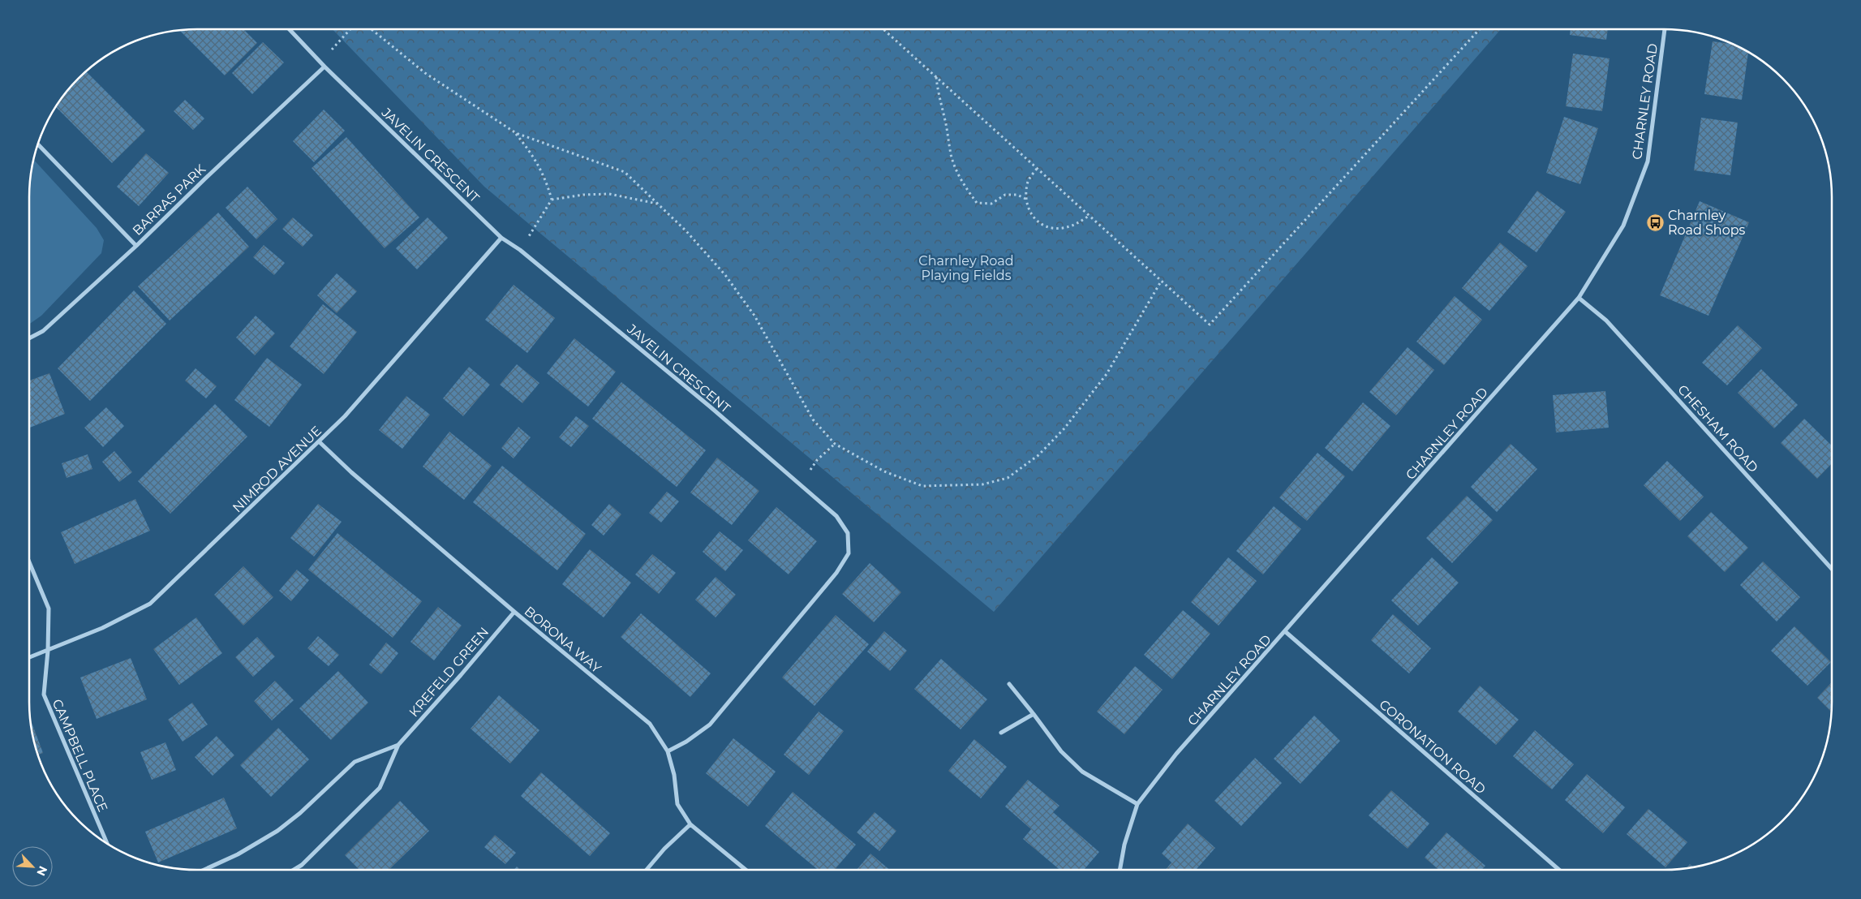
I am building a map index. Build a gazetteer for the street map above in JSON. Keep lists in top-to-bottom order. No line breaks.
{"streets":{"street":["CHARNLEY ROAD","JAVELIN CRESCENT","BARRAS PARK","CHESHAM ROAD","NIMROD AVENUE","BORONA WAY","KREFELD GREEN","CORONATION ROAD","CAMPBELL PLACE"]},"crossings":[["CHARNLEY ROAD","CHESHAM ROAD"],["CHARNLEY ROAD","CORONATION ROAD"],["JAVELIN CRESCENT","BARRAS PARK"],["JAVELIN CRESCENT","NIMROD AVENUE"],["JAVELIN CRESCENT","BORONA WAY"],["NIMROD AVENUE","BORONA WAY"],["NIMROD AVENUE","CAMPBELL PLACE"],["BORONA WAY","KREFELD GREEN"]],"parks":["Charnley Road Playing Fields"],"places":{"bus stop":["Charnley Road Shops"]},"north":"bottom right"}
